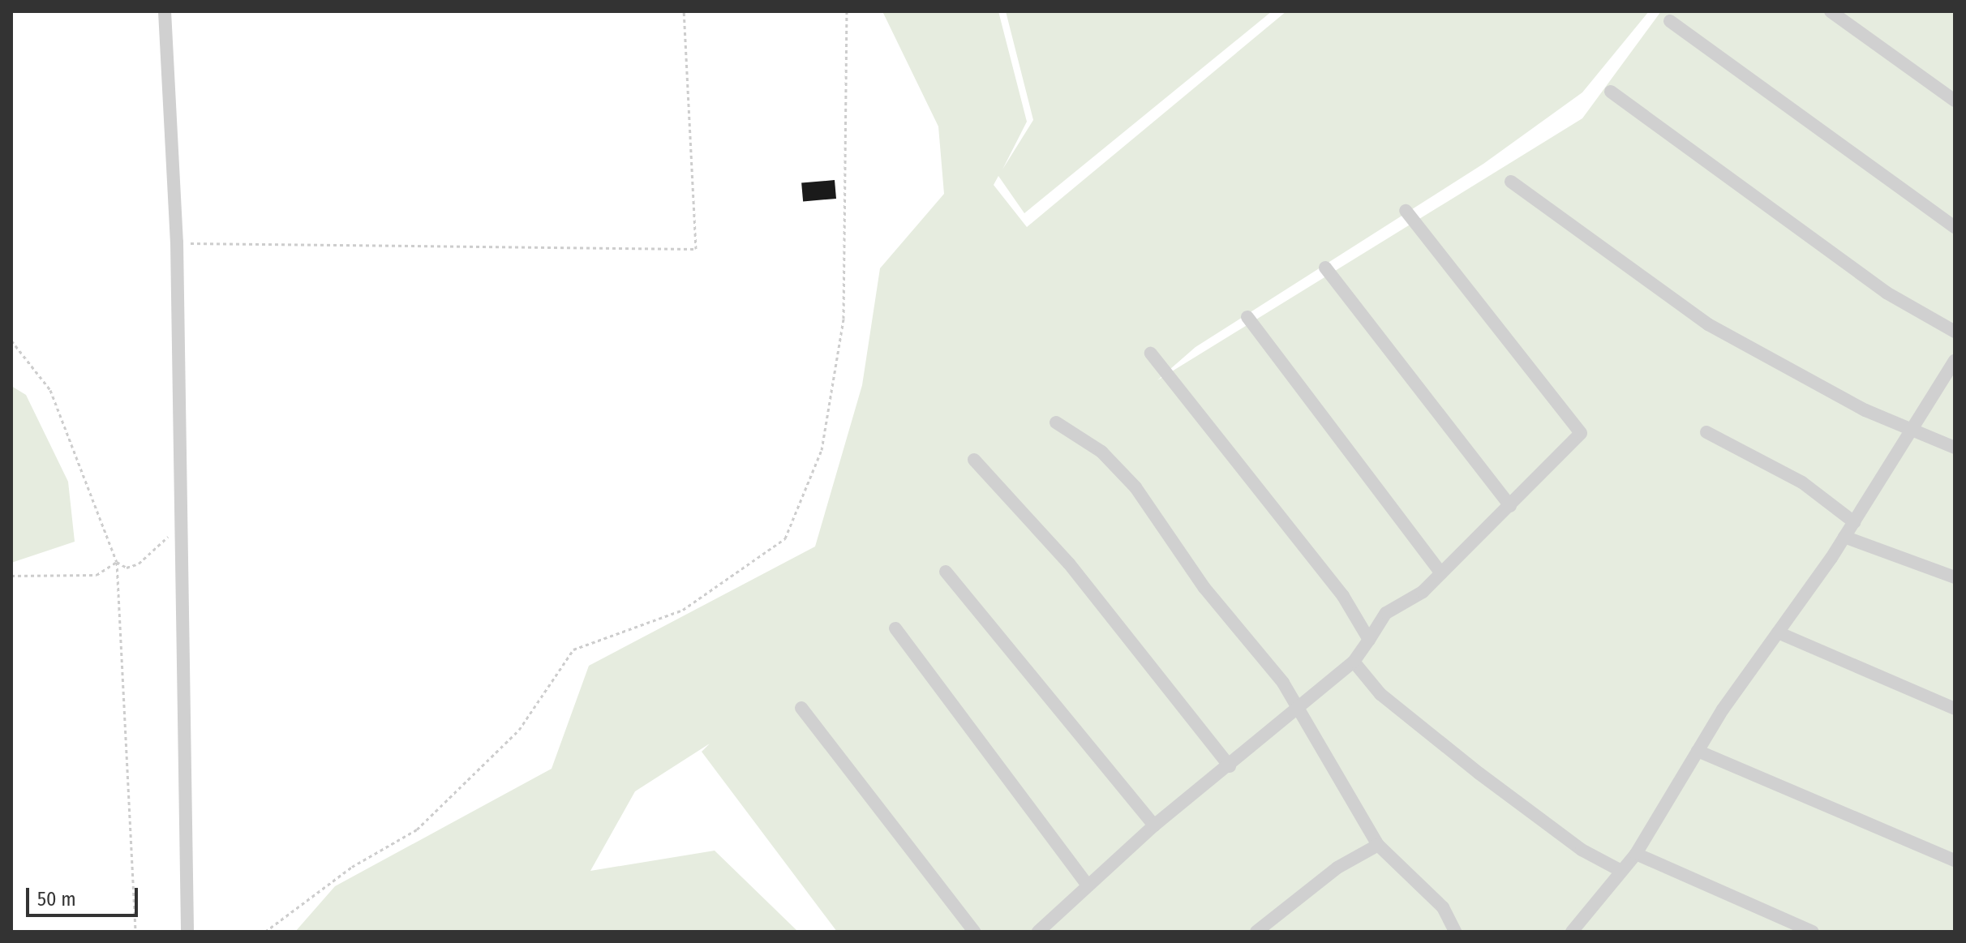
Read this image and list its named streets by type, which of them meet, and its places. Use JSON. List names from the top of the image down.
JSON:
{
  "scale_bar": "50 m"
}
